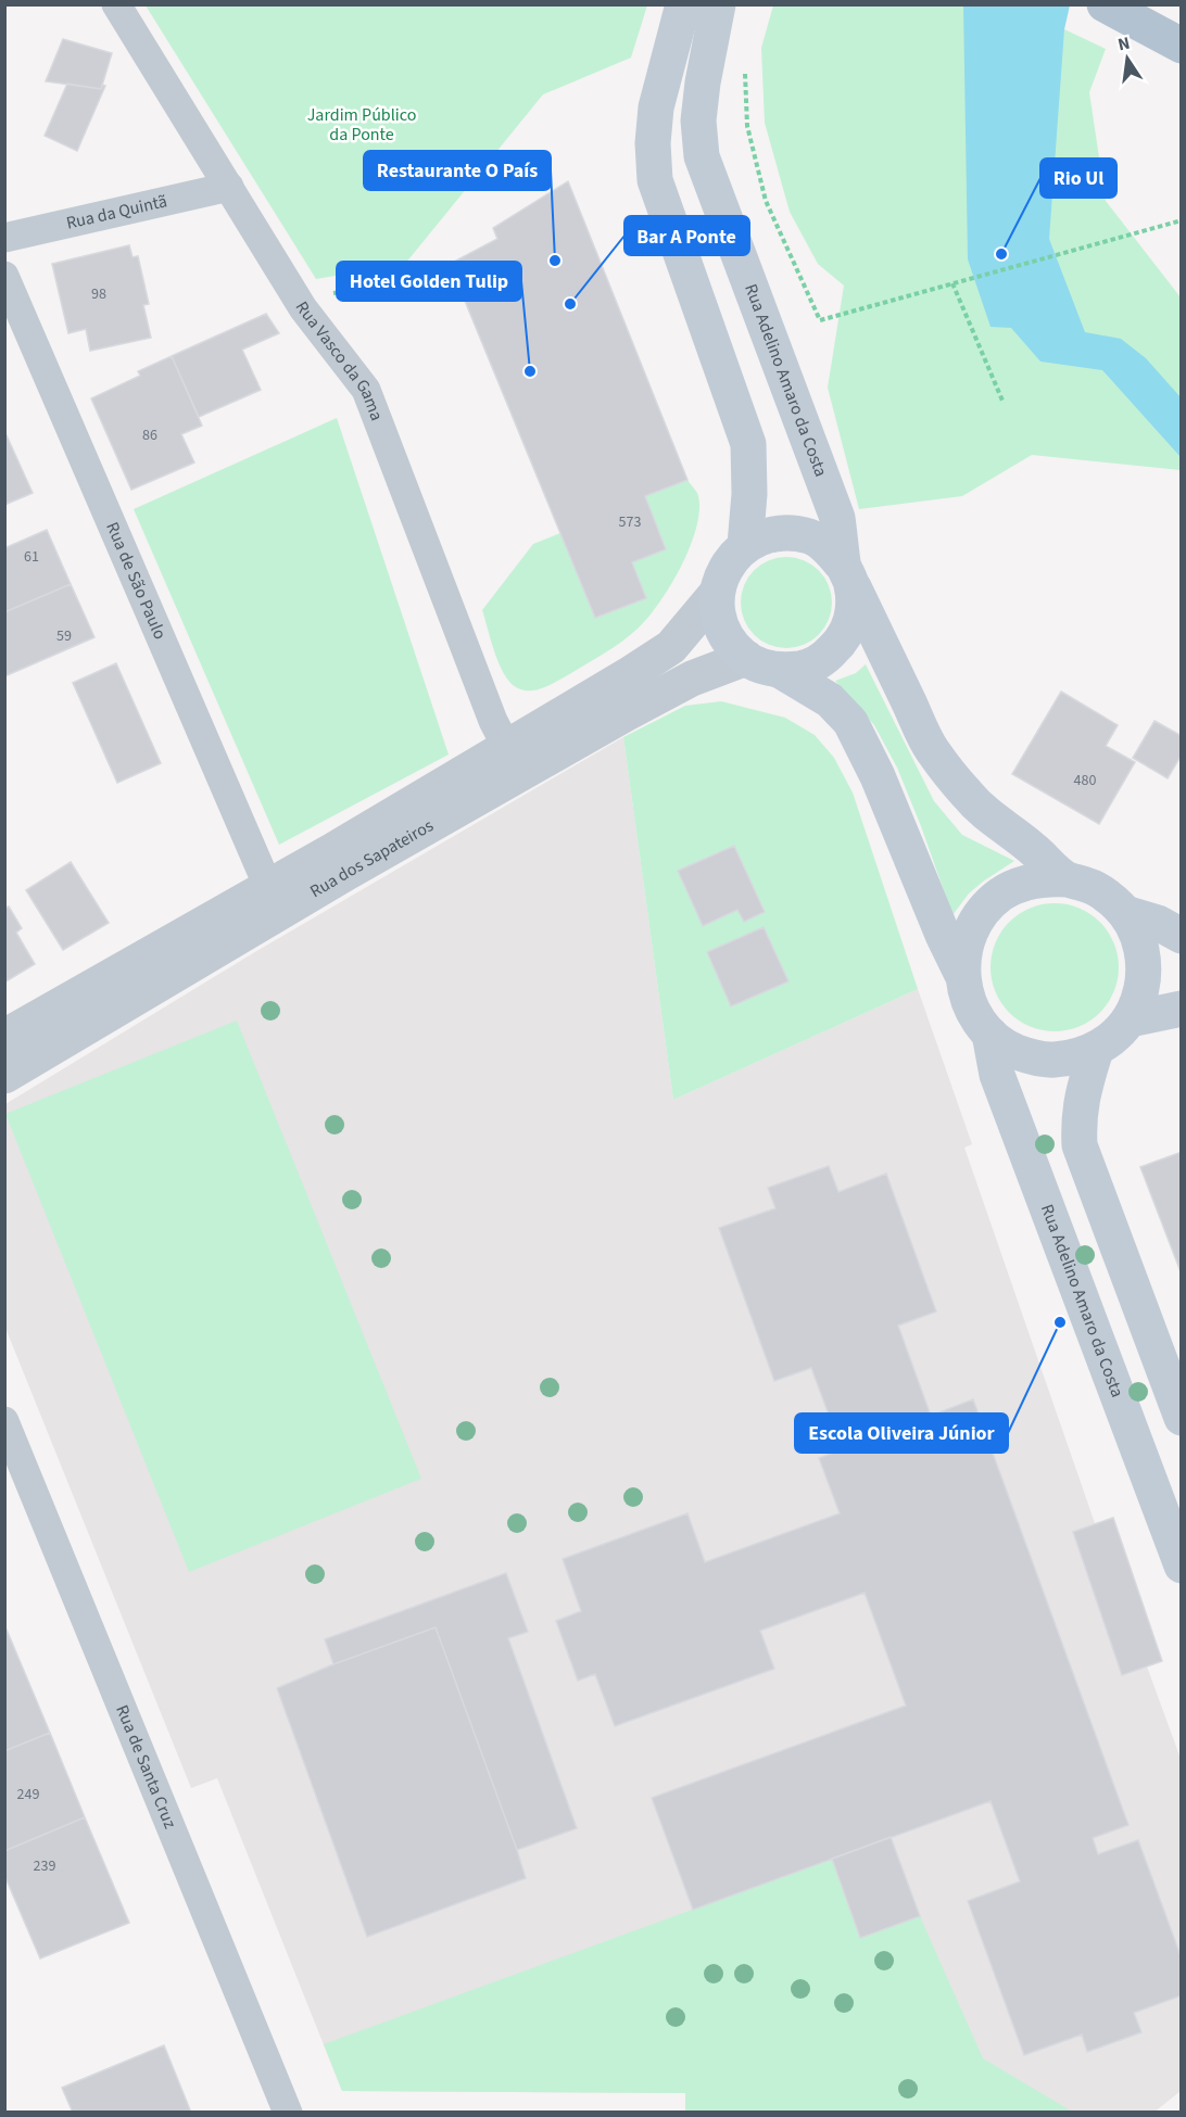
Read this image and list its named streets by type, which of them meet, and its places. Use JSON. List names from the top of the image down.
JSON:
{
  "streets": {
    "main road": ["Rua Adelino Amaro da Costa"],
    "street": [
      "Rua da Quintã",
      "Rua Vasco da Gama",
      "Rua de São Paulo",
      "Rua dos Sapateiros",
      "Rua de Santa Cruz"
    ]
  },
  "crossings": [
    ["Rua da Quintã", "Rua Vasco da Gama"],
    ["Rua Vasco da Gama", "Rua dos Sapateiros"],
    ["Rua Adelino Amaro da Costa", "Rua dos Sapateiros"],
    ["Rua de São Paulo", "Rua dos Sapateiros"]
  ],
  "parks": ["Jardim Público da Ponte"],
  "places": [
    "Rio Ul",
    "Restaurante O País",
    "Bar A Ponte",
    "Hotel Golden Tulip",
    "Escola Oliveira Júnior"
  ],
  "house_numbers": [
    "98",
    "86",
    "573",
    "61",
    "59",
    "480",
    "249",
    "239"
  ],
  "north": "top"
}
